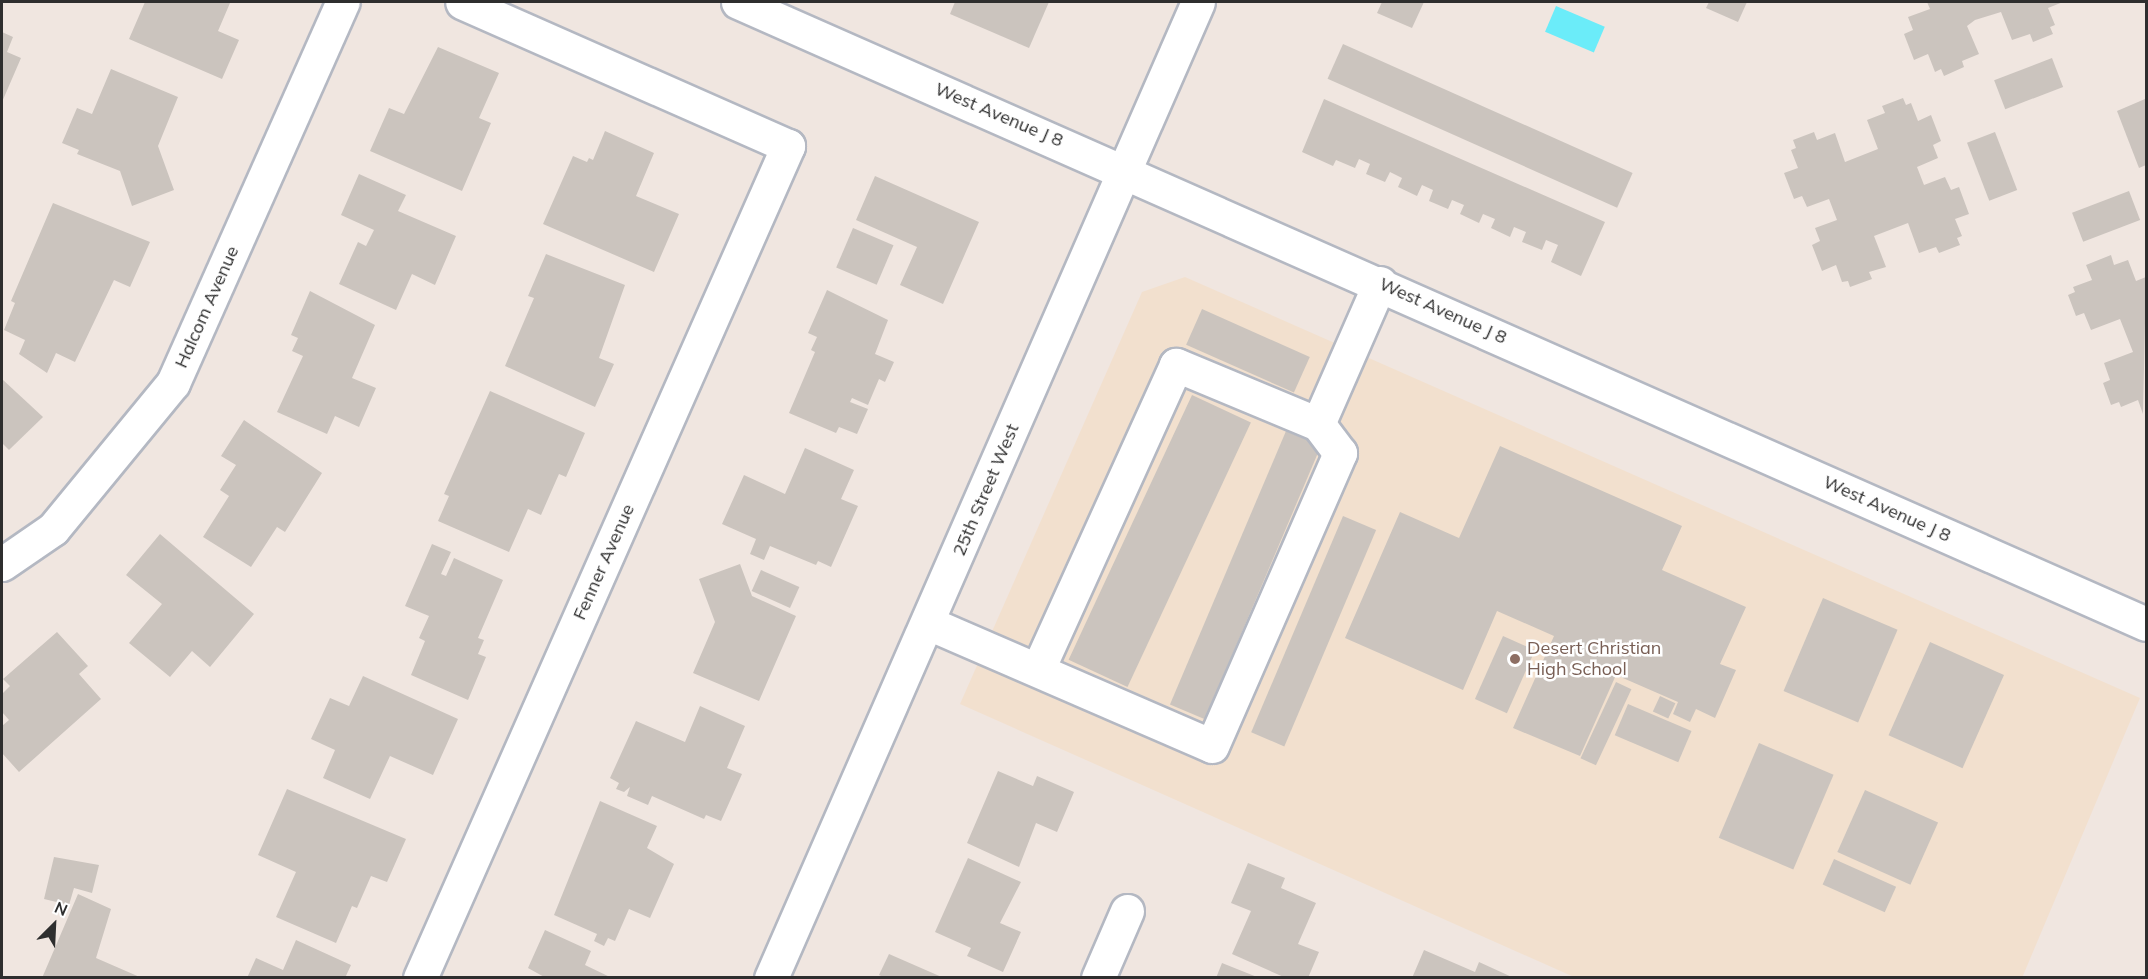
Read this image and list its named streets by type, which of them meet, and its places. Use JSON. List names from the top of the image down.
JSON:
{
  "streets": {
    "street": [
      "West Avenue J 8",
      "Halcom Avenue",
      "25th Street West",
      "Fenner Avenue"
    ]
  },
  "crossings": [
    ["West Avenue J 8", "25th Street West"]
  ],
  "places": ["Desert Christian High School"],
  "north": "top right"
}
